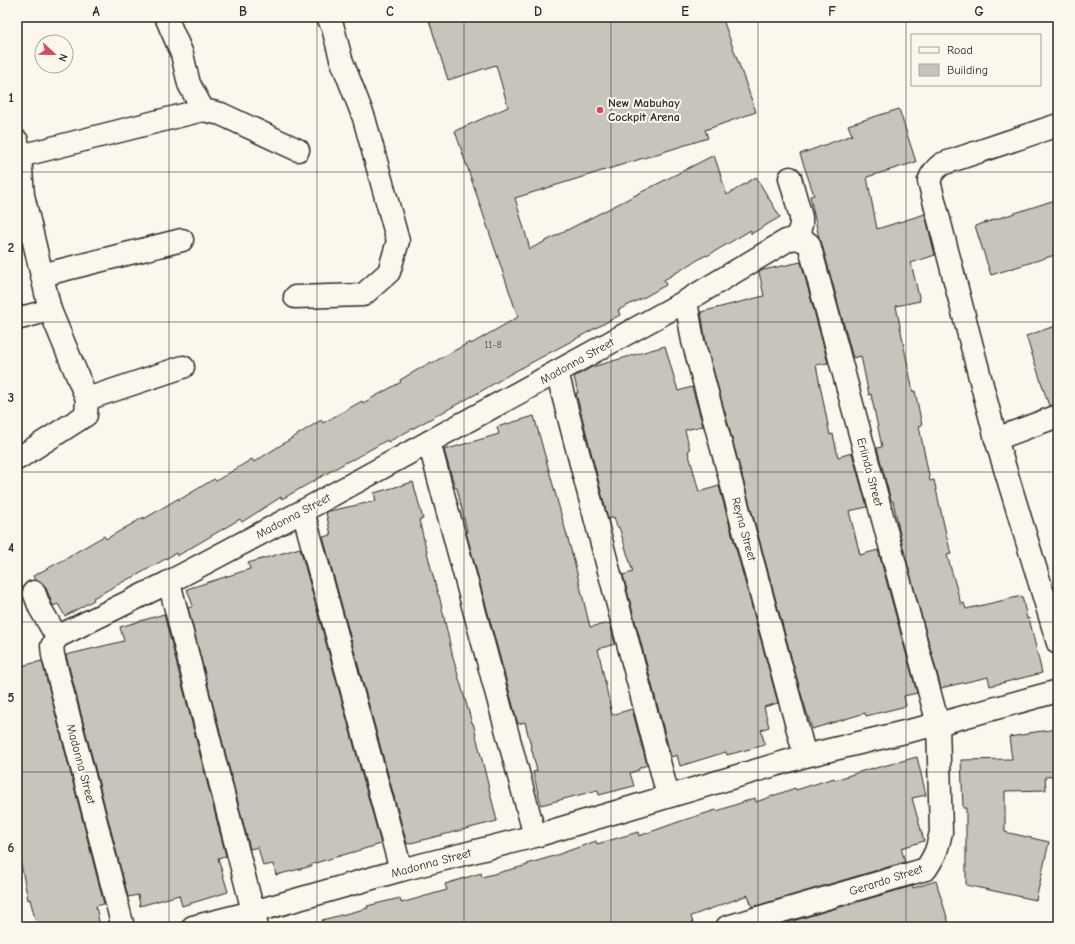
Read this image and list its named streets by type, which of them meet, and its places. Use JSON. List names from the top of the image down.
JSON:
{
  "streets": {
    "street": [
      "Madonna Street",
      "Erlinda Street",
      "Reyna Street",
      "Gerardo Street"
    ]
  },
  "crossings": [
    ["Madonna Street", "Erlinda Street"],
    ["Madonna Street", "Reyna Street"],
    ["Madonna Street", "Gerardo Street"],
    ["Erlinda Street", "Gerardo Street"]
  ],
  "places": ["New Mabuhay Cockpit Arena"],
  "house_numbers": ["11-8"],
  "legend": ["Road", "Building"],
  "north": "right",
  "grid": {
    "columns": [
      "A",
      "B",
      "C",
      "D",
      "E",
      "F",
      "G"
    ],
    "rows": [
      "1",
      "2",
      "3",
      "4",
      "5",
      "6"
    ]
  }
}
